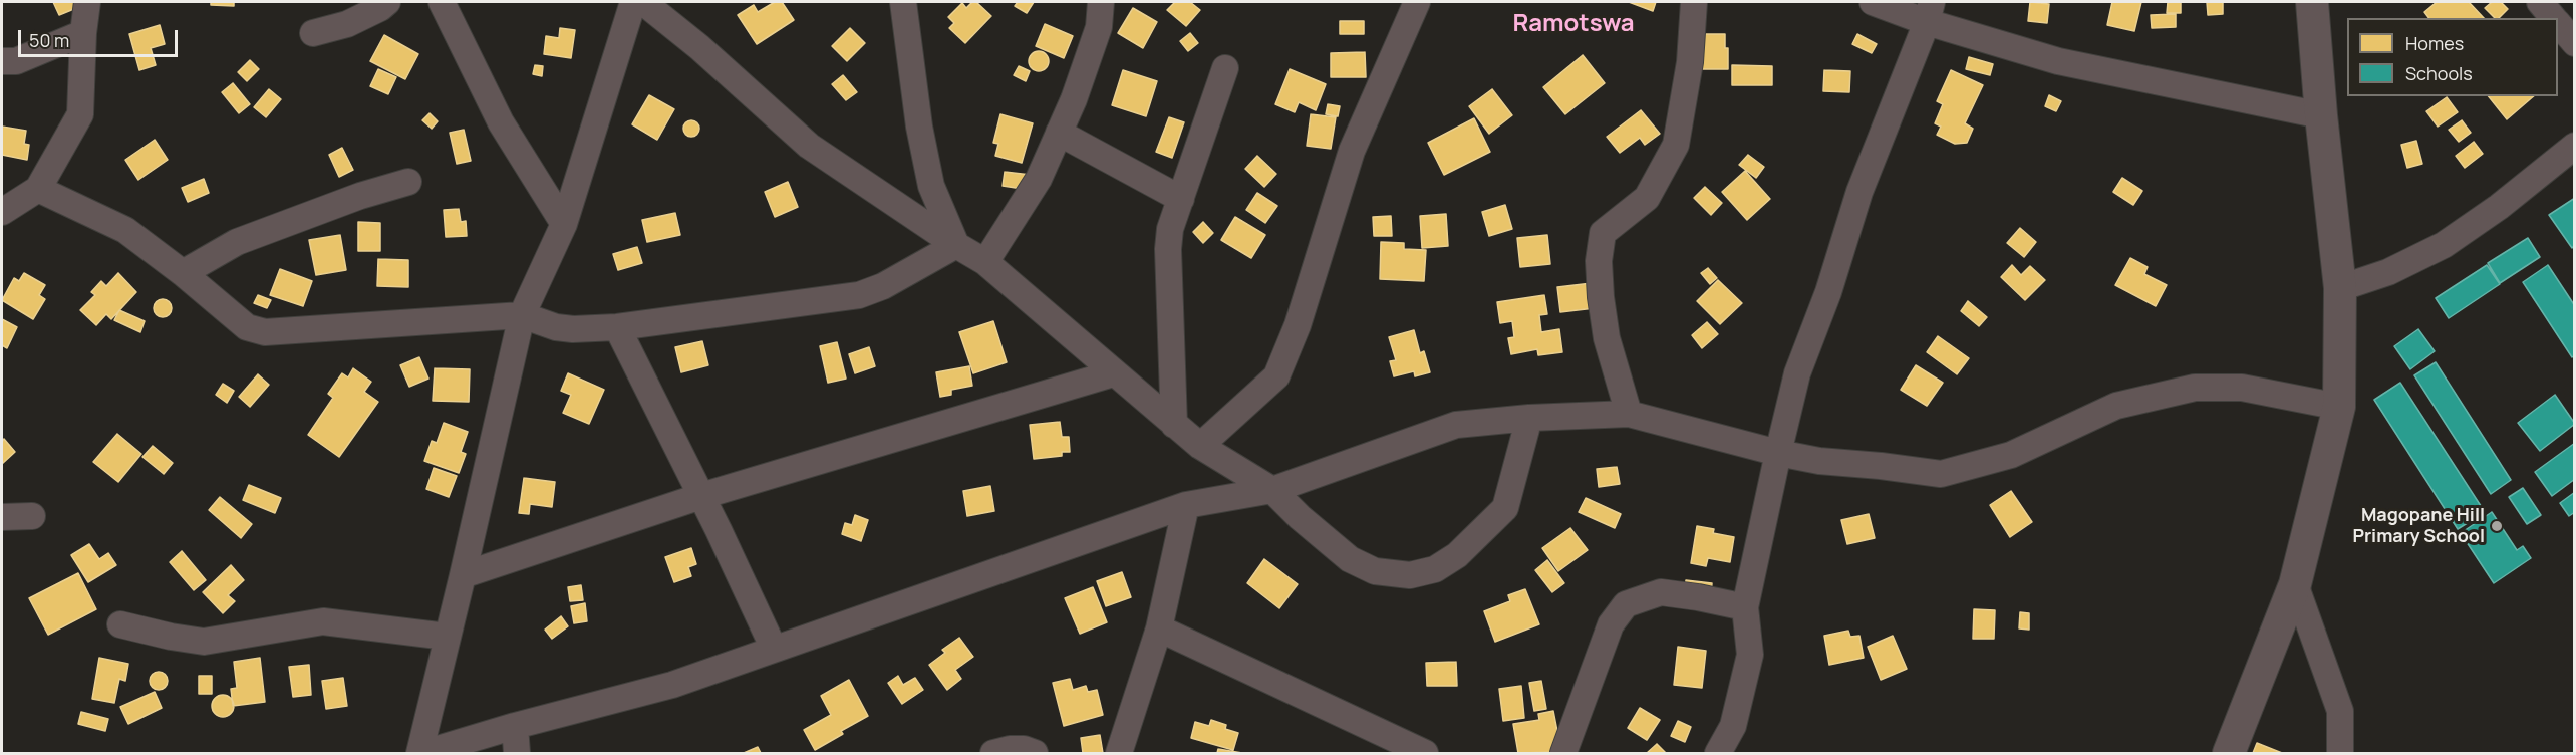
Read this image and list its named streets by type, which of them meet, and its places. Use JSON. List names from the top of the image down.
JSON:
{
  "districts": ["Ramotswa"],
  "places": ["Magopane Hill Primary School"],
  "legend": ["Homes", "Schools"],
  "scale_bar": "50 m"
}
